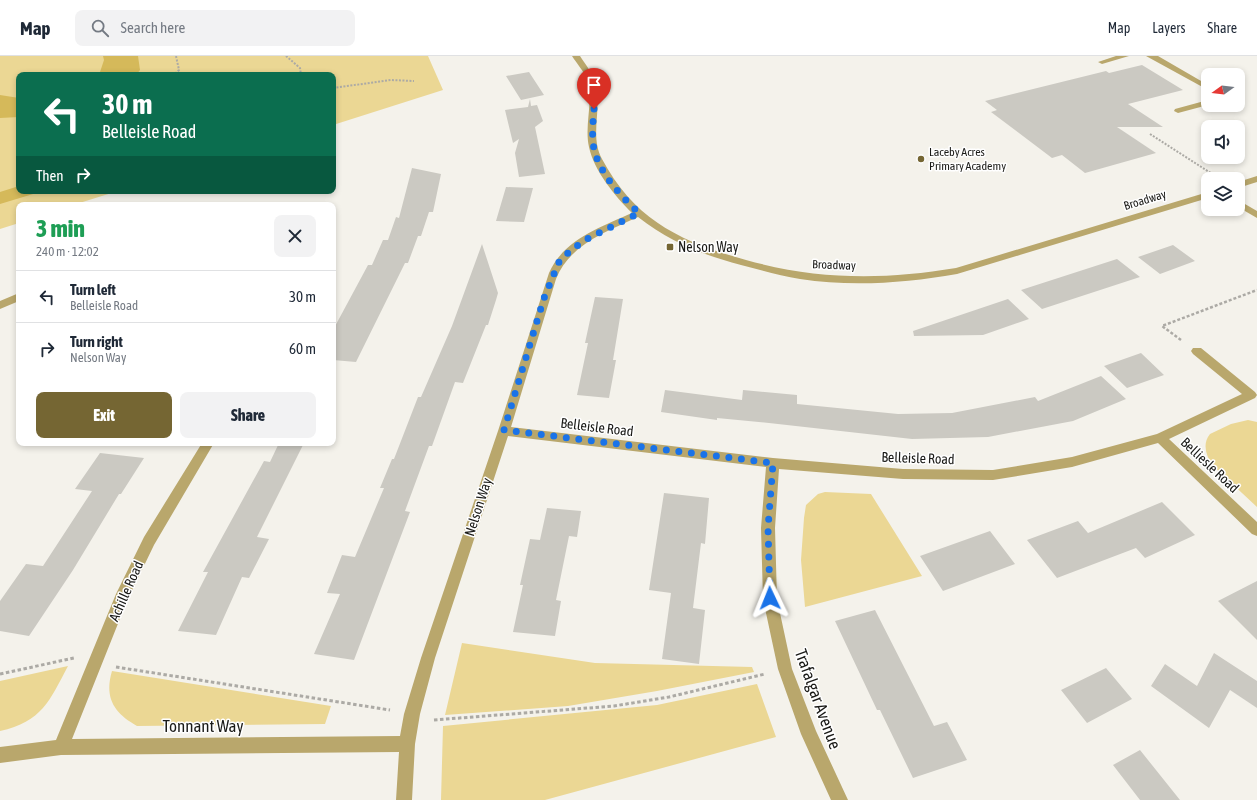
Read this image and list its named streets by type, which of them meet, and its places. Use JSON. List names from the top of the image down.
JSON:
{
  "streets": {
    "street": [
      "Broadway",
      "Belleisle Road",
      "Belliesle Road",
      "Nelson Way",
      "Achille Road",
      "Trafalgar Avenue",
      "Tonnant Way"
    ]
  },
  "crossings": [
    ["Broadway", "Nelson Way"],
    ["Belleisle Road", "Belliesle Road"],
    ["Belleisle Road", "Nelson Way"],
    ["Belleisle Road", "Trafalgar Avenue"],
    ["Nelson Way", "Tonnant Way"],
    ["Achille Road", "Tonnant Way"]
  ],
  "places": {
    "other": ["Laceby Acres Primary Academy"],
    "transit": ["Nelson Way"]
  },
  "north": "left",
  "page": {
    "header": "Map",
    "search": "Search here",
    "nav": ["Map", "Layers", "Share"],
    "turn": ["30 m", "Belleisle Road"],
    "then": "Then",
    "heading": ["3 min", "240 m · 12:02"],
    "list": [
      {
        "name": "Turn left",
        "note": "Belleisle Road",
        "value": "30 m"
      },
      {
        "name": "Turn right",
        "note": "Nelson Way",
        "value": "60 m"
      }
    ],
    "buttons": ["Exit", "Share"]
  }
}
